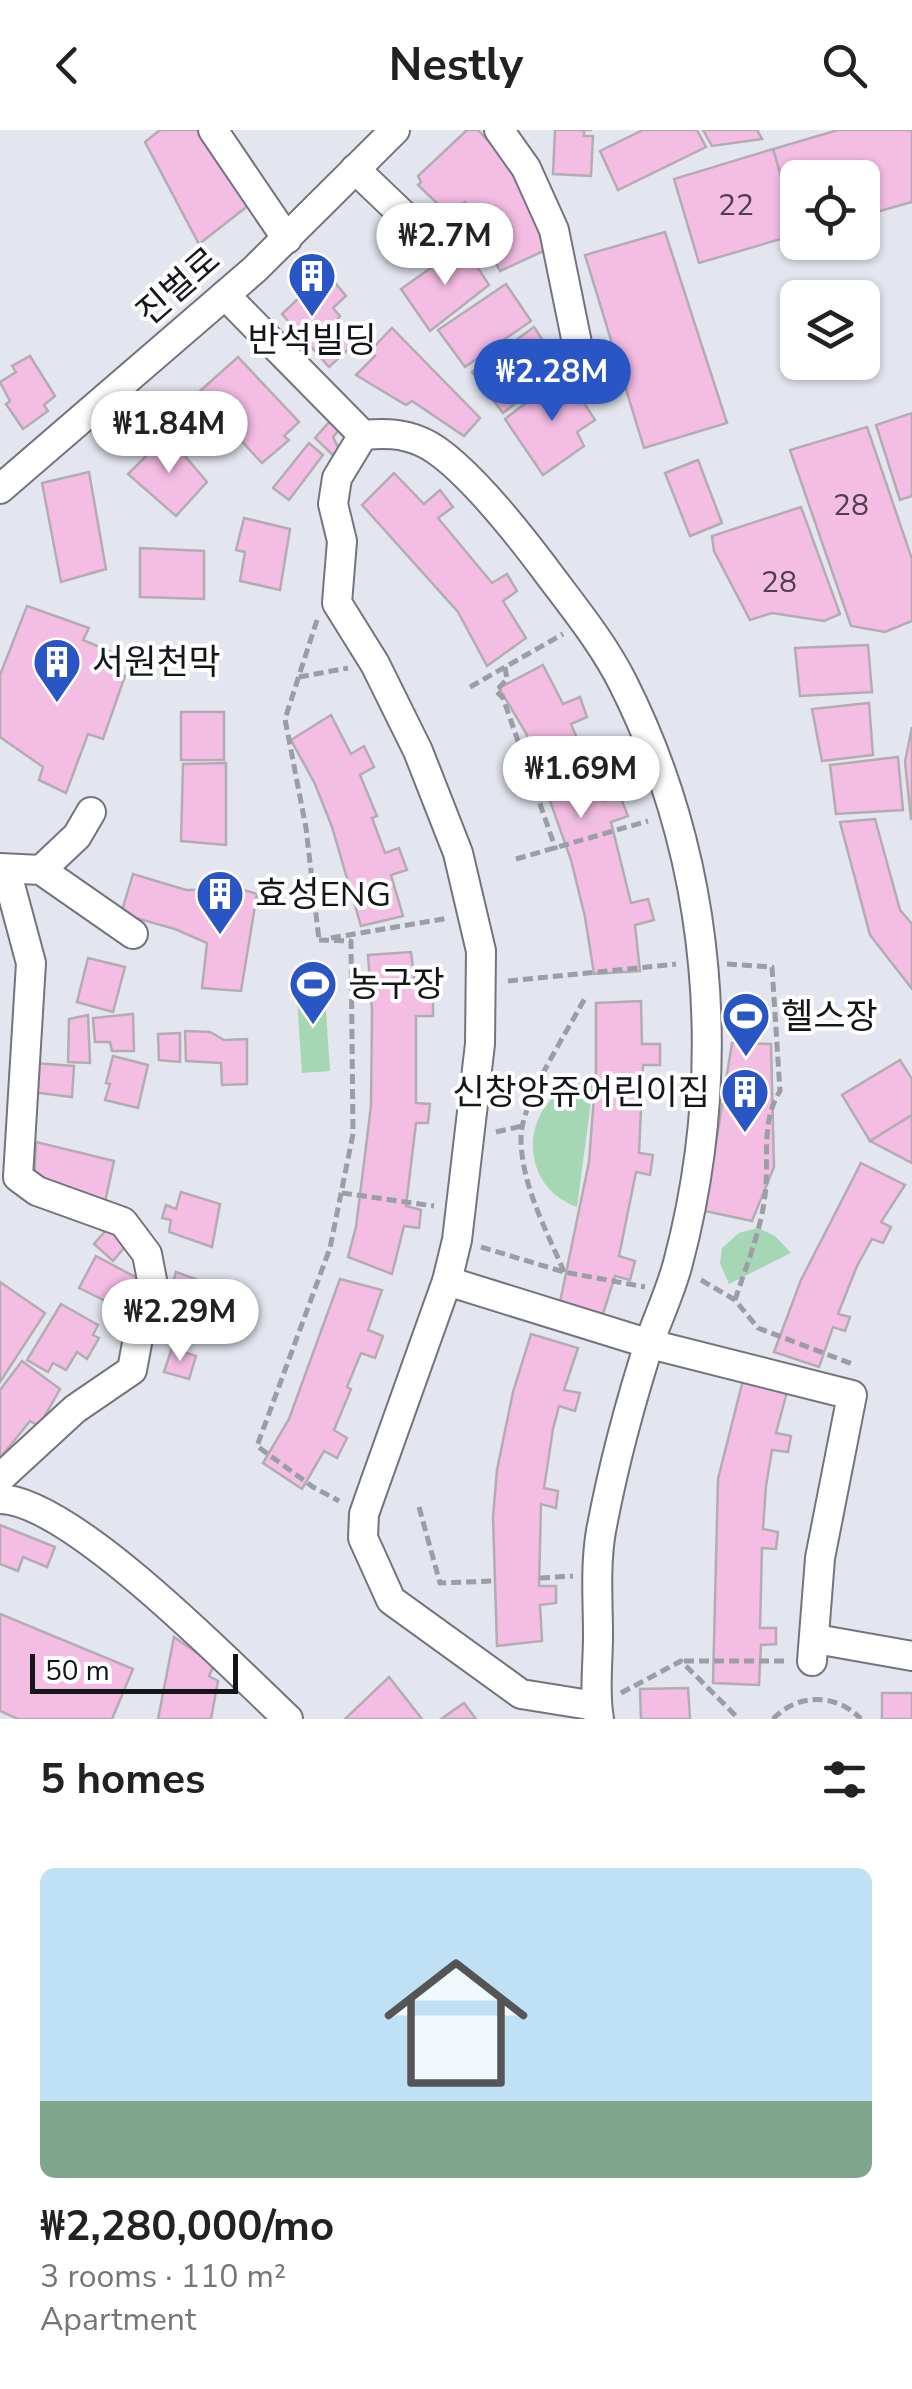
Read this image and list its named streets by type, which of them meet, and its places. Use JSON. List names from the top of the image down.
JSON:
{
  "streets": {
    "street": ["진벌로"]
  },
  "places": {
    "building": [
      "반석빌딩",
      "서원천막",
      "효성ENG",
      "신창앙쥬어린이집"
    ],
    "sports": ["농구장", "헬스장"]
  },
  "house_numbers": ["22", "28", "28"],
  "scale_bar": "50 m",
  "page": {
    "header": "Nestly",
    "price": [
      "₩2.7M",
      "₩2.28M",
      "₩1.84M",
      "₩1.69M",
      "₩2.29M"
    ],
    "scale": "50 m",
    "heading": "5 homes",
    "list": [
      {
        "name": "₩2,280,000/mo",
        "note": "3 rooms · 110 m² · Apartment"
      }
    ]
  }
}
